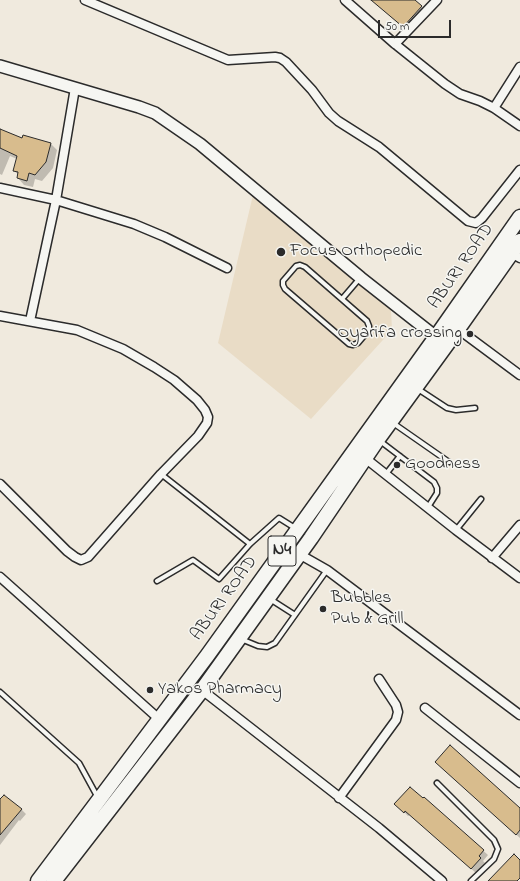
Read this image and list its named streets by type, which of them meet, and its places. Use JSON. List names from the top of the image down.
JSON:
{
  "streets": {
    "highway": ["ABURI ROAD", "N4"]
  },
  "places": [
    "Focus Orthopedic",
    "Oyarifa crossing",
    "Goodness",
    "Bubbles Pub & Grill",
    "Yakos Pharmacy"
  ],
  "scale_bar": "50 m"
}
